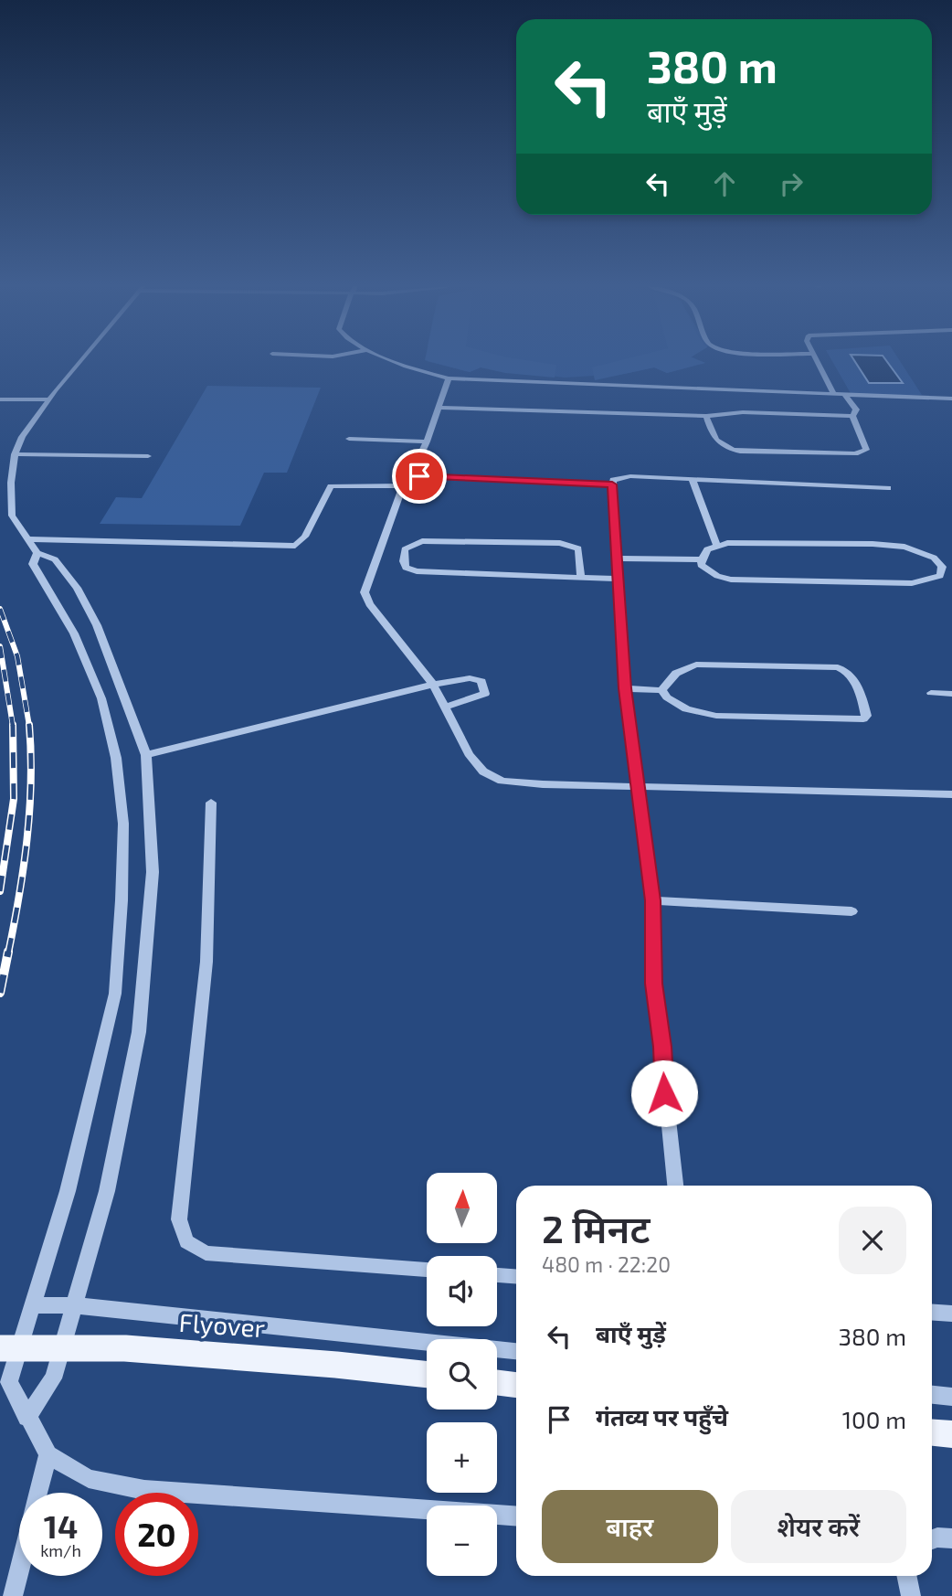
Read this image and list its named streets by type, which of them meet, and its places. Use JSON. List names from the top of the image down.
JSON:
{
  "streets": {
    "main road": ["Flyover"]
  },
  "north": "top",
  "page": {
    "turn": ["380 m", "बाएँ मुड़ें"],
    "map_buttons": ["+", "−"],
    "heading": ["2 मिनट", "480 m · 22:20"],
    "list": [
      {
        "name": "बाएँ मुड़ें",
        "value": "380 m"
      },
      {
        "name": "गंतव्य पर पहुँचे",
        "value": "100 m"
      }
    ],
    "buttons": ["बाहर", "शेयर करें"],
    "speed": "14 km/h",
    "limit": "20"
  }
}
